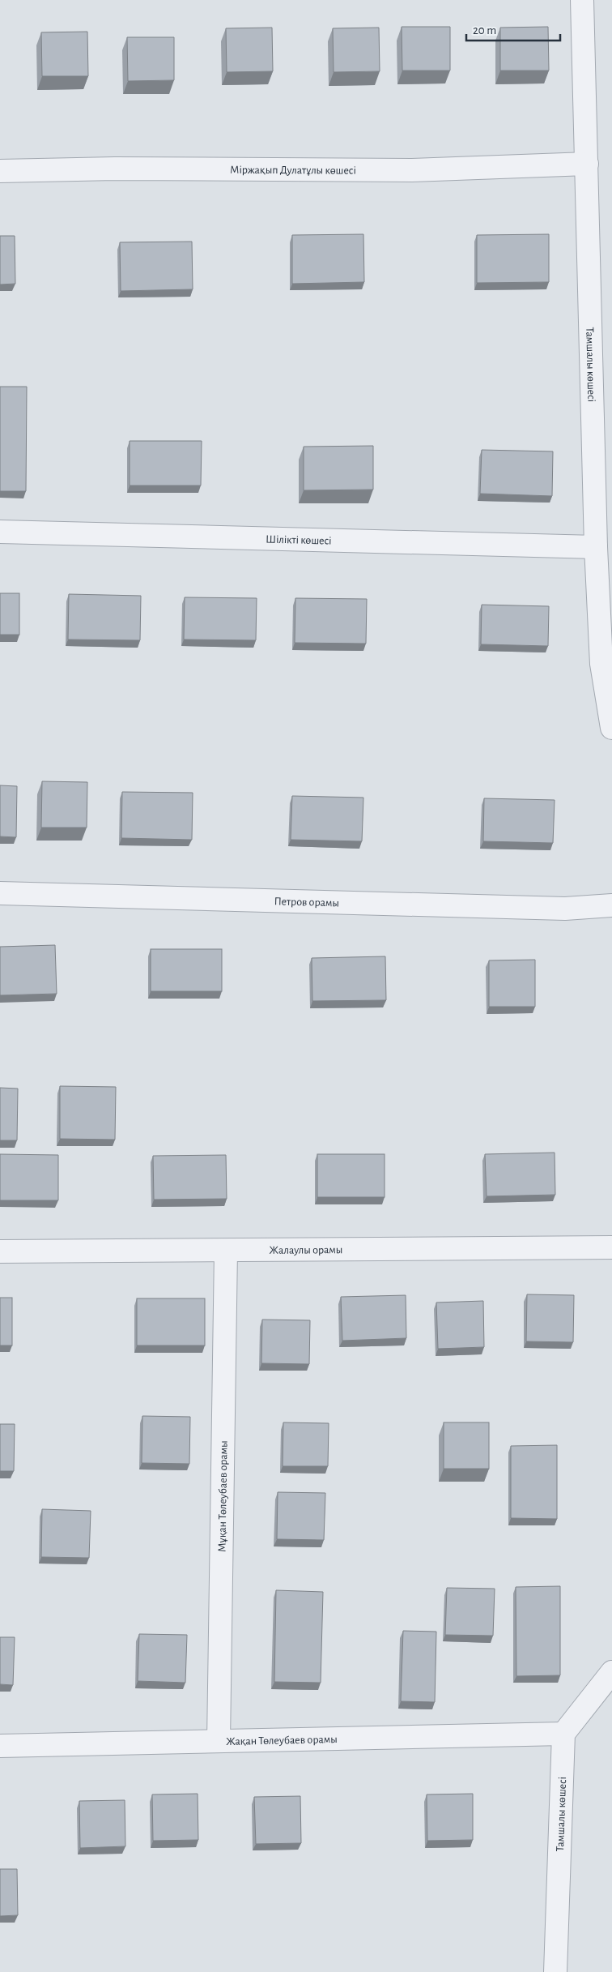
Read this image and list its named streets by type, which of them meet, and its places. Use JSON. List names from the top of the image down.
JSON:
{
  "streets": {
    "street": [
      "Міржақып Дулатұлы көшесі",
      "Тамшалы көшесі",
      "Шілікті көшесі",
      "Петров орамы",
      "Жалаулы орамы",
      "Мұқан Төлеубаев орамы",
      "Жақан Төлеубаев орамы"
    ]
  },
  "crossings": [
    ["Міржақып Дулатұлы көшесі", "Тамшалы көшесі"],
    ["Тамшалы көшесі", "Шілікті көшесі"],
    ["Тамшалы көшесі", "Жақан Төлеубаев орамы"],
    ["Жалаулы орамы", "Мұқан Төлеубаев орамы"],
    ["Мұқан Төлеубаев орамы", "Жақан Төлеубаев орамы"]
  ],
  "scale_bar": "20 m"
}
